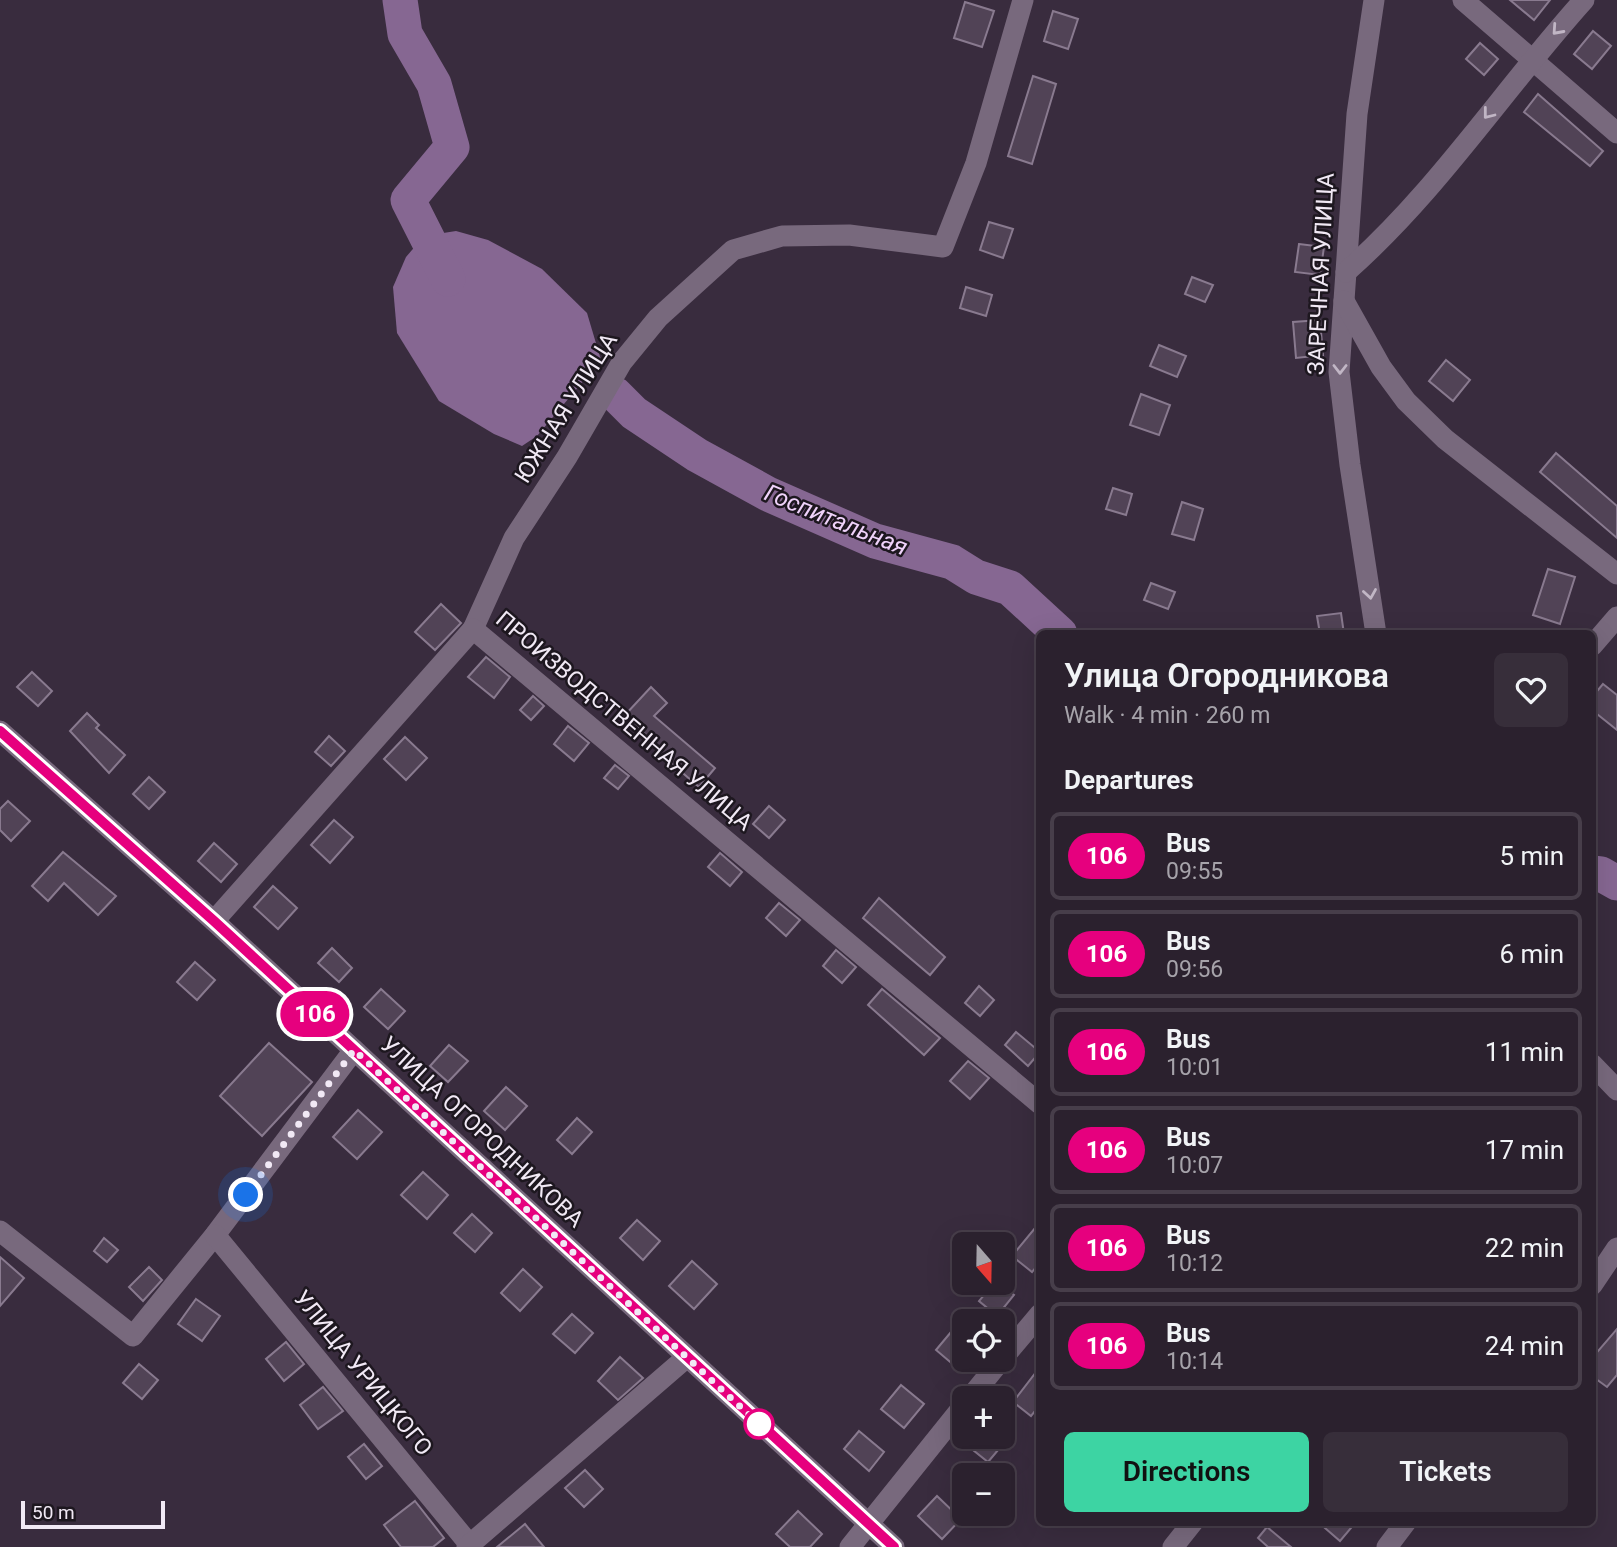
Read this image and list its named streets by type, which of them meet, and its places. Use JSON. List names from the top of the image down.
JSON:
{
  "streets": {
    "street": [
      "ЗАРЕЧНАЯ УЛИЦА",
      "ЮЖНАЯ УЛИЦА",
      "ПРОИЗВОДСТВЕННАЯ УЛИЦА",
      "УЛИЦА ОГОРОДНИКОВА",
      "УЛИЦА УРИЦКОГО"
    ]
  },
  "crossings": [
    ["ЮЖНАЯ УЛИЦА", "ПРОИЗВОДСТВЕННАЯ УЛИЦА"],
    ["ПРОИЗВОДСТВЕННАЯ УЛИЦА", "УЛИЦА ОГОРОДНИКОВА"]
  ],
  "one_way": ["ЗАРЕЧНАЯ УЛИЦА"],
  "water": ["Госпитальная"],
  "lines": ["bus line 106"],
  "scale_bar": "50 m",
  "north": "bottom",
  "page": {
    "on_map": "106",
    "heading": [
      ["Улица Огородникова", "Walk · 4 min · 260 m"],
      "Departures"
    ],
    "list": [
      {
        "mark": "106",
        "name": "Bus",
        "note": "09:55",
        "value": "5 min"
      },
      {
        "mark": "106",
        "name": "Bus",
        "note": "09:56",
        "value": "6 min"
      },
      {
        "mark": "106",
        "name": "Bus",
        "note": "10:01",
        "value": "11 min"
      },
      {
        "mark": "106",
        "name": "Bus",
        "note": "10:07",
        "value": "17 min"
      },
      {
        "mark": "106",
        "name": "Bus",
        "note": "10:12",
        "value": "22 min"
      },
      {
        "mark": "106",
        "name": "Bus",
        "note": "10:14",
        "value": "24 min"
      }
    ],
    "map_buttons": ["+", "−"],
    "buttons": ["Directions", "Tickets"],
    "scale": "50 m"
  }
}
